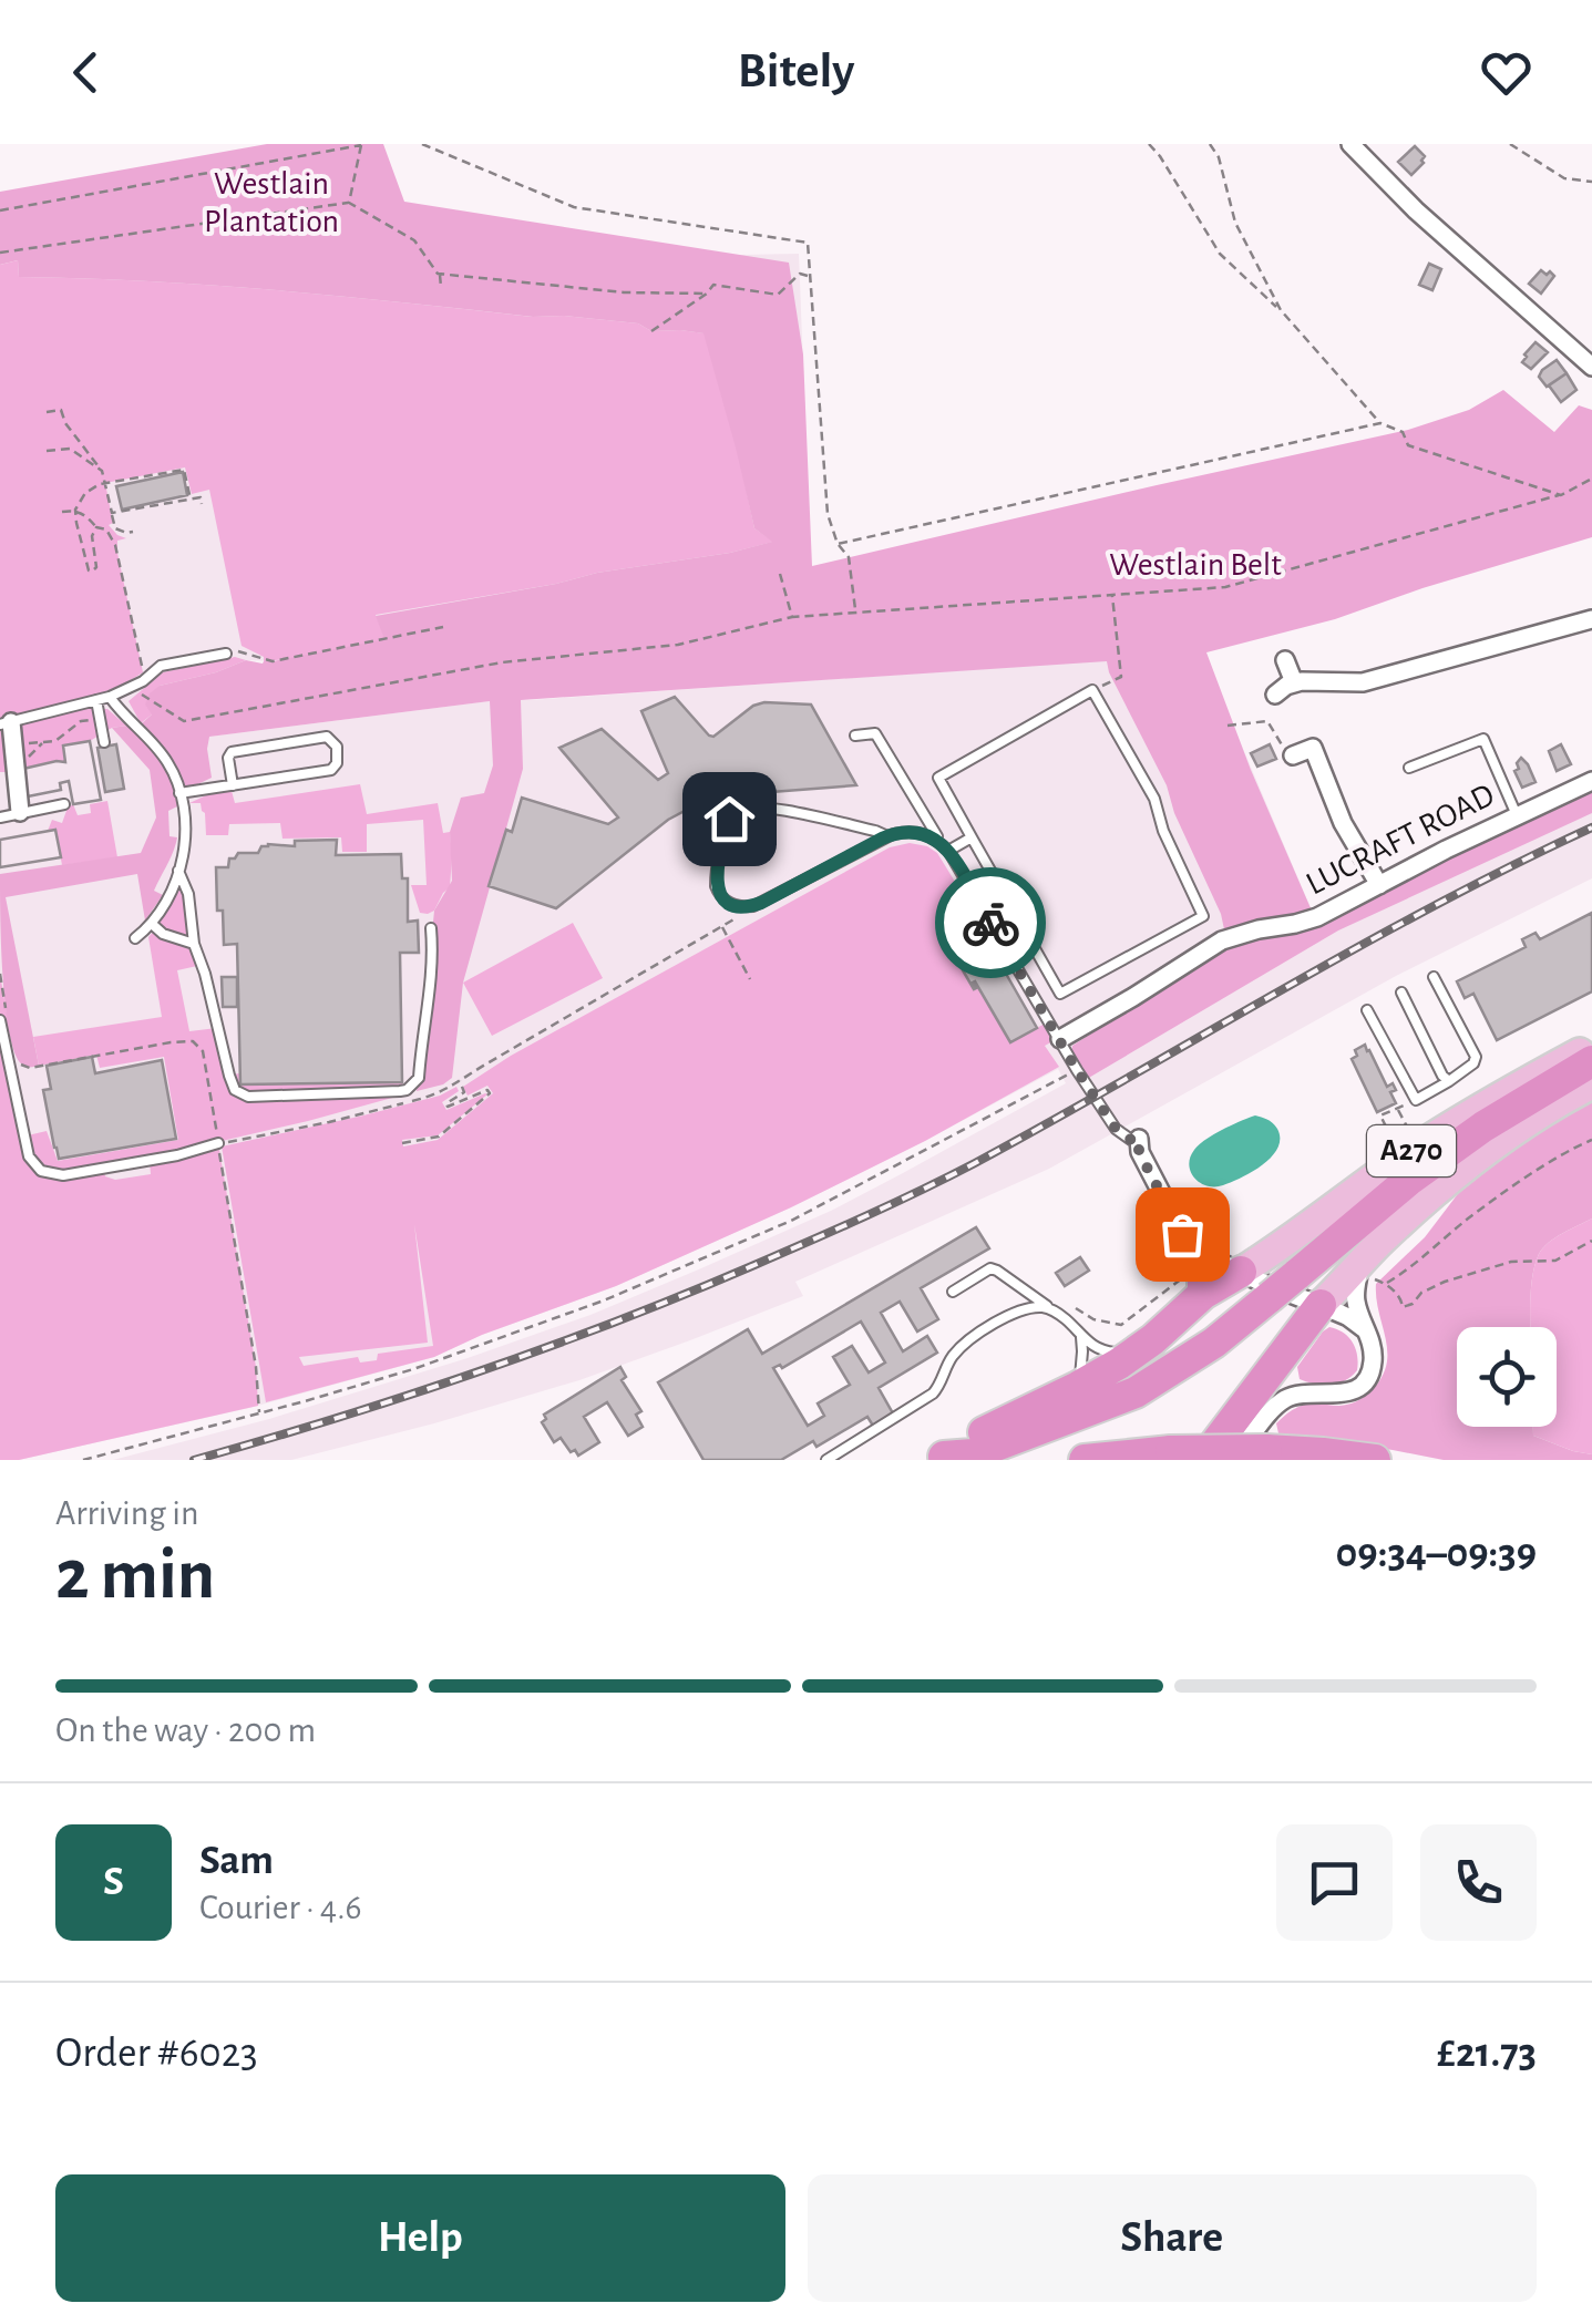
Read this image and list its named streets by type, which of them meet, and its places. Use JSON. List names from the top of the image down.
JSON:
{
  "streets": {
    "main road": ["A270"],
    "street": ["LUCRAFT ROAD"]
  },
  "parks": ["Westlain Plantation", "Westlain Belt"],
  "page": {
    "header": "Bitely",
    "heading": ["2 min", "Arriving in", "09:34–09:39"],
    "panel": [
      "Sam",
      "Courier · 4.6",
      "Order #6023",
      "£21.73"
    ],
    "bar": "On the way · 200 m",
    "round": "S",
    "buttons": ["Help", "Share"]
  }
}
